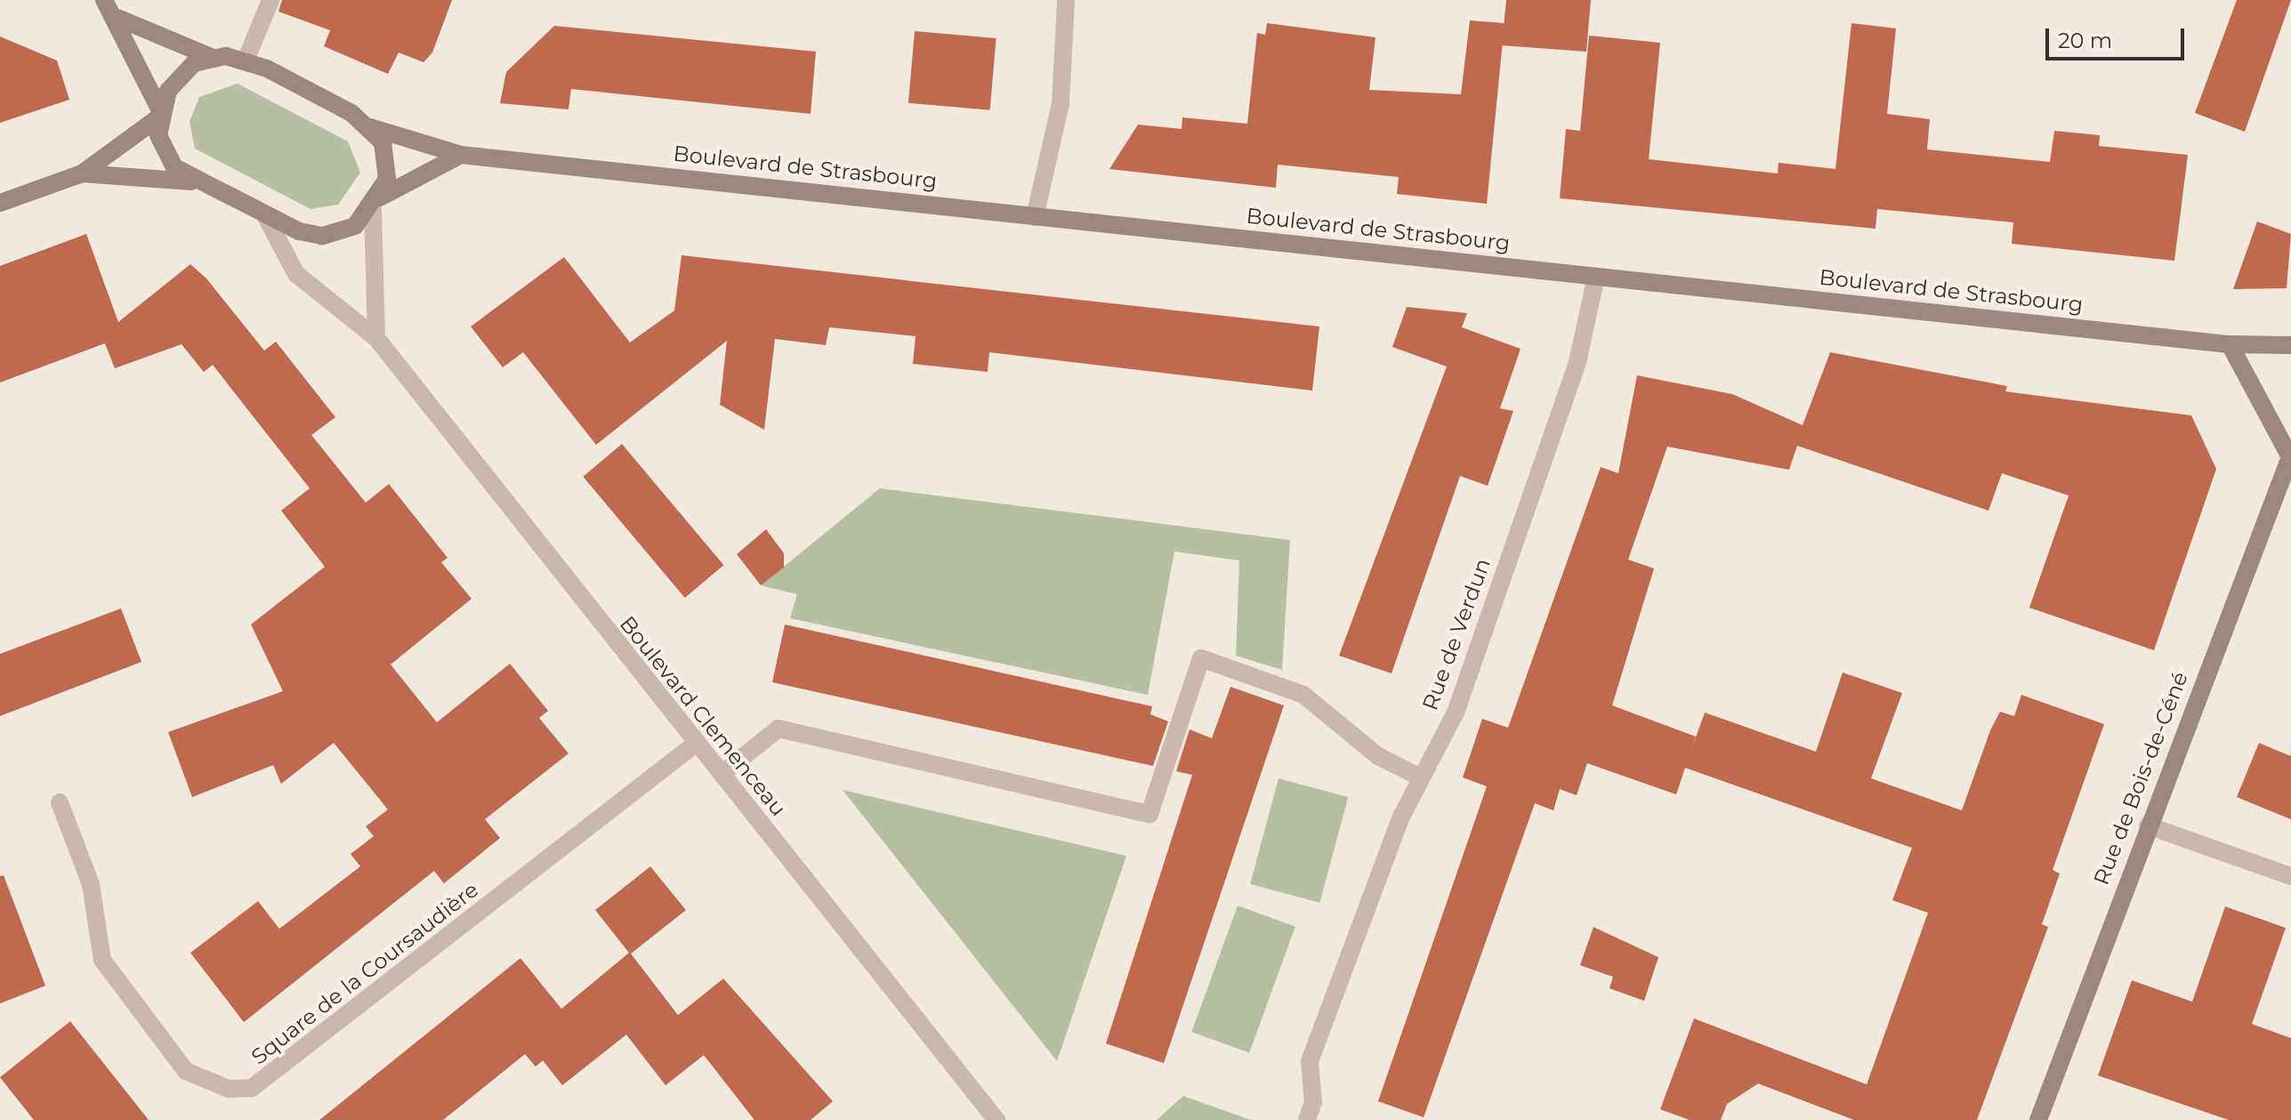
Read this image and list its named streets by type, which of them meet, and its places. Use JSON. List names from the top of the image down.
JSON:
{
  "streets": {
    "main road": ["Boulevard de Strasbourg", "Rue de Bois-de-Céné"],
    "street": ["Rue de Verdun", "Boulevard Clemenceau", "Square de la Coursaudière"]
  },
  "crossings": [
    ["Boulevard de Strasbourg", "Rue de Verdun"],
    ["Boulevard Clemenceau", "Square de la Coursaudière"]
  ],
  "scale_bar": "20 m"
}
